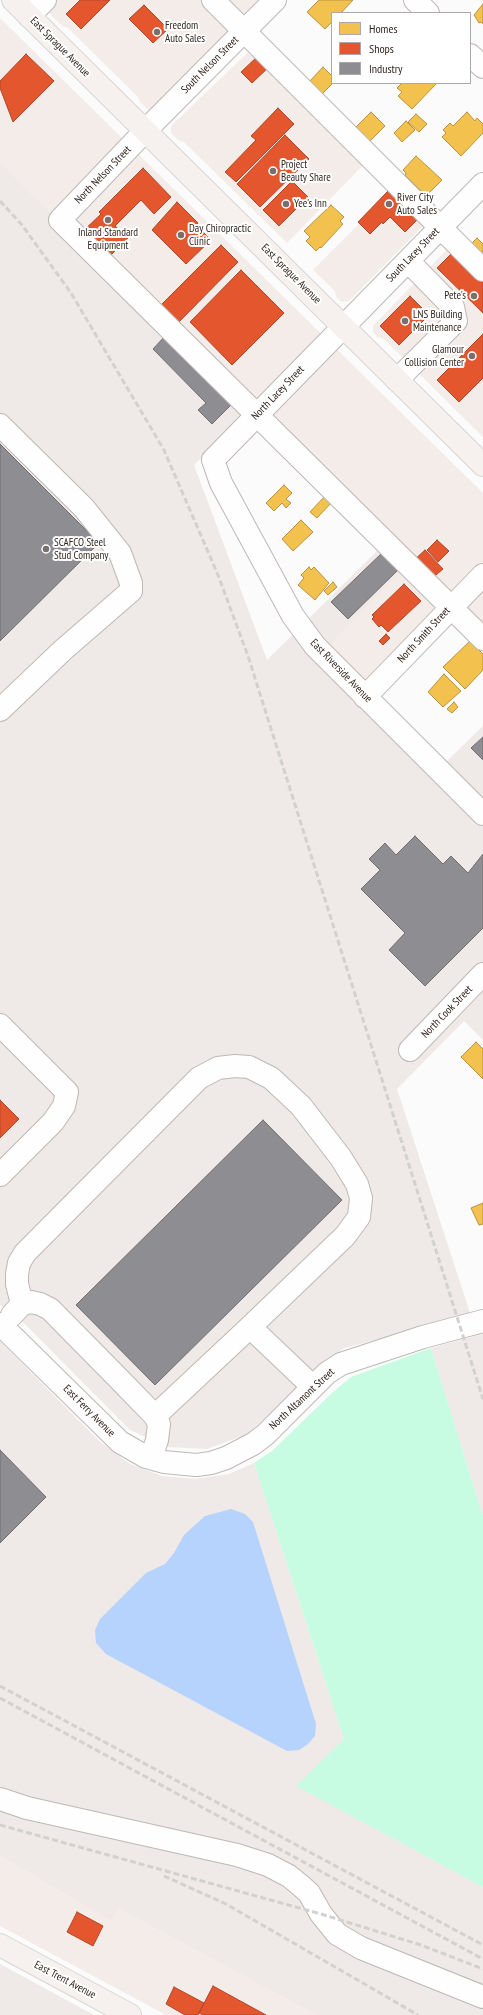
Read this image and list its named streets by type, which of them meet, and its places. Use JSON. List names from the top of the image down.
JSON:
{
  "streets": {
    "main road": ["East Sprague Avenue", "East Trent Avenue"],
    "street": [
      "South Nelson Street",
      "North Nelson Street",
      "South Lacey Street",
      "North Lacey Street",
      "North Smith Street",
      "East Riverside Avenue",
      "North Cook Street",
      "North Altamont Street",
      "East Ferry Avenue"
    ]
  },
  "crossings": [
    ["East Sprague Avenue", "South Nelson Street"],
    ["East Sprague Avenue", "North Nelson Street"],
    ["East Sprague Avenue", "South Lacey Street"],
    ["East Sprague Avenue", "North Lacey Street"],
    ["South Nelson Street", "North Nelson Street"],
    ["North Nelson Street", "North Lacey Street"],
    ["South Lacey Street", "North Lacey Street"],
    ["North Lacey Street", "East Riverside Avenue"],
    ["North Smith Street", "East Riverside Avenue"],
    ["North Altamont Street", "East Ferry Avenue"]
  ],
  "places": [
    "Freedom Auto Sales",
    "Project Beauty Share",
    "Yee's Inn",
    "River City Auto Sales",
    "Inland Standard Equipment",
    "Day Chiropractic Clinic",
    "Pete's",
    "LNS Building Maintenance",
    "Glamour Collision Center",
    "SCAFCO Steel Stud Company"
  ],
  "legend": ["Homes", "Shops", "Industry"]
}
